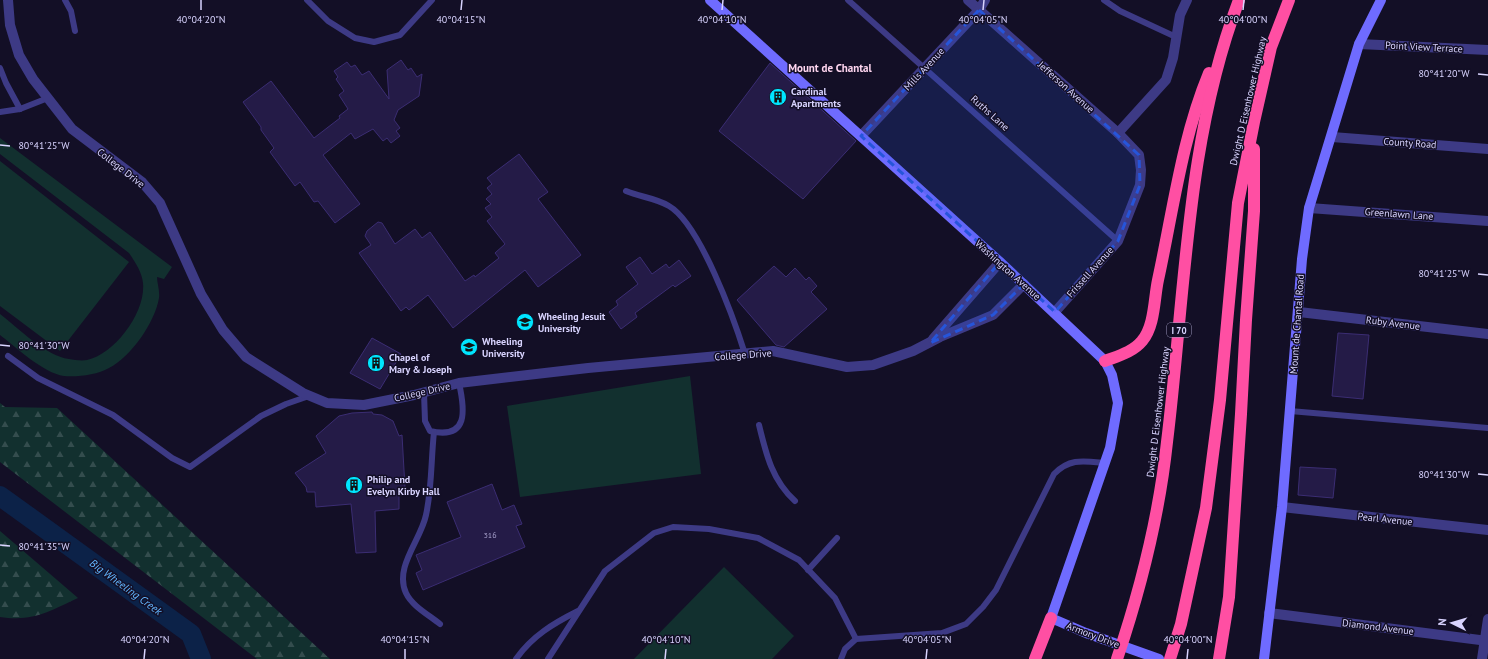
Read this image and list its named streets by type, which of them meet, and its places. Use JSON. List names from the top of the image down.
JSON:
{
  "streets": {
    "highway": ["Dwight D Eisenhower Highway", "I 70"],
    "street": [
      "Point View Terrace",
      "Mills Avenue",
      "Jefferson Avenue",
      "County Road",
      "College Drive",
      "Greenlawn Lane",
      "Washington Avenue",
      "Frissell Avenue",
      "Ruby Avenue",
      "Mount de Chantal Road",
      "Pearl Avenue",
      "Diamond Avenue",
      "Armory Drive"
    ],
    "lane": ["Ruths Lane"]
  },
  "crossings": [
    ["Point View Terrace", "Mount de Chantal Road"],
    ["Mills Avenue", "Jefferson Avenue"],
    ["Mills Avenue", "Ruths Lane"],
    ["Mills Avenue", "Washington Avenue"],
    ["Jefferson Avenue", "Frissell Avenue"],
    ["Ruths Lane", "Frissell Avenue"],
    ["County Road", "Mount de Chantal Road"],
    ["College Drive", "Washington Avenue"],
    ["Greenlawn Lane", "Mount de Chantal Road"],
    ["Washington Avenue", "Frissell Avenue"],
    ["Washington Avenue", "Armory Drive"],
    ["Ruby Avenue", "Mount de Chantal Road"],
    ["Mount de Chantal Road", "Pearl Avenue"],
    ["Mount de Chantal Road", "Diamond Avenue"]
  ],
  "districts": ["Mount de Chantal"],
  "water": ["Big Wheeling Creek"],
  "places": {
    "building": ["Cardinal Apartments", "Chapel of Mary & Joseph", "Philip and Evelyn Kirby Hall"],
    "school or university": ["Wheeling Jesuit University", "Wheeling University"]
  },
  "house_numbers": ["316"],
  "north": "left",
  "coordinates": [
    "40°04'20\"N",
    "40°04'15\"N",
    "40°04'10\"N",
    "40°04'05\"N",
    "40°04'00\"N",
    "80°41'20\"W",
    "80°41'25\"W",
    "80°41'30\"W",
    "80°41'35\"W"
  ]
}
